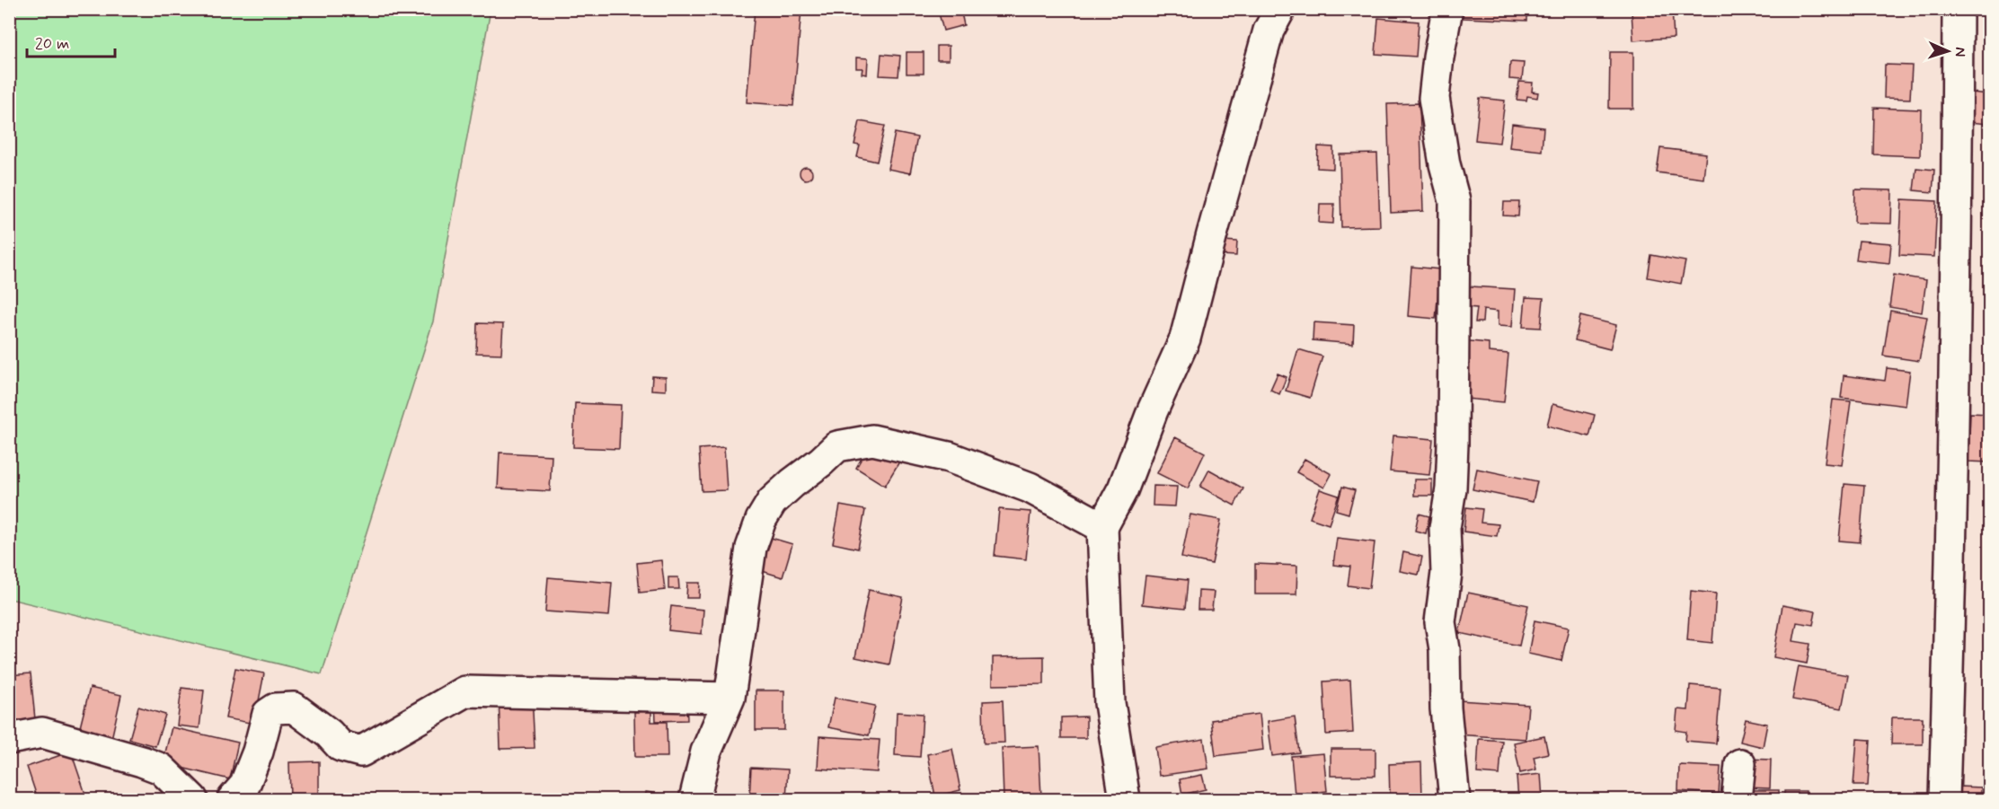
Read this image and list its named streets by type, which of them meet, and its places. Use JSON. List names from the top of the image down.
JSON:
{
  "scale_bar": "20 m",
  "north": "right"
}
